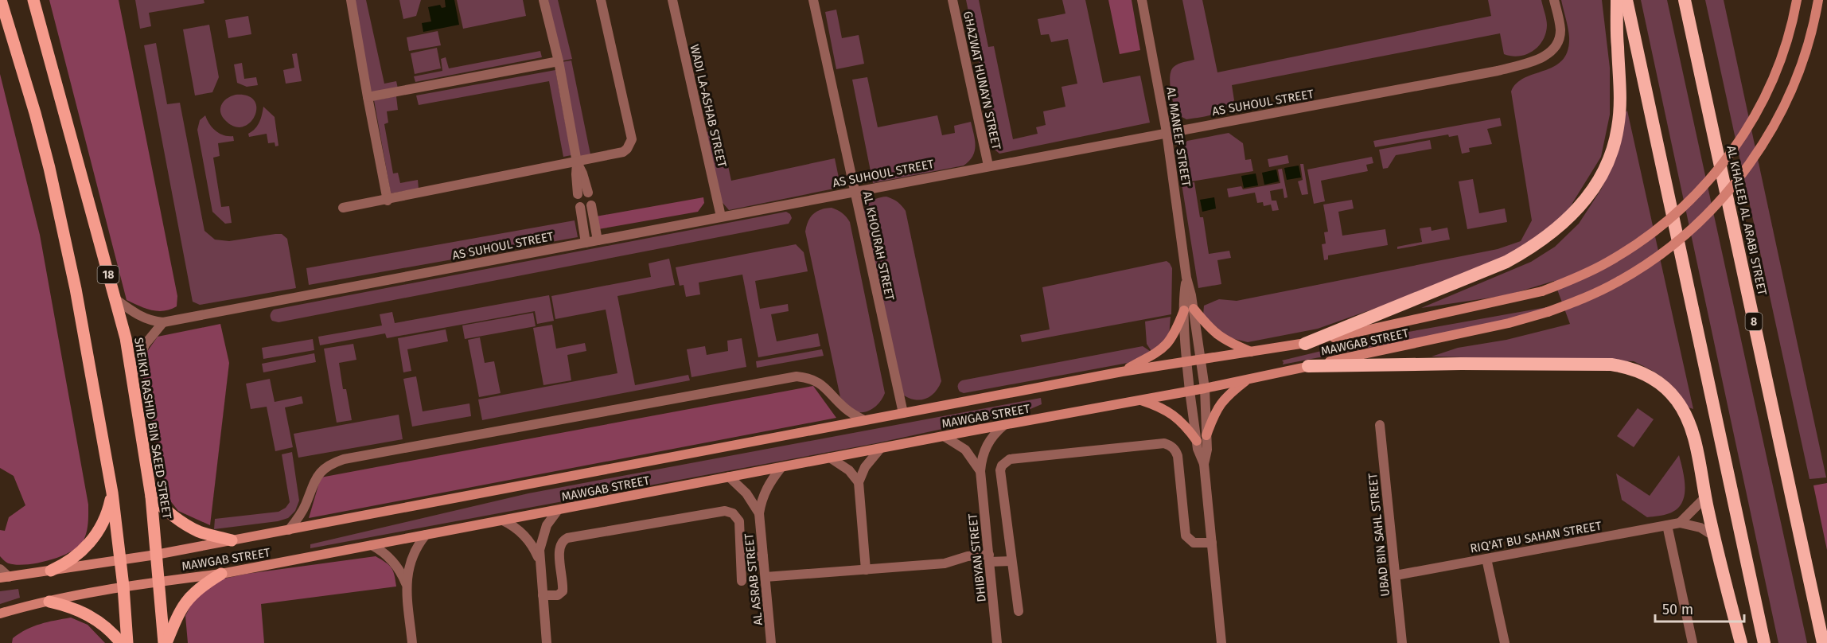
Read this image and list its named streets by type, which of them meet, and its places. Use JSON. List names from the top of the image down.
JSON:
{
  "streets": {
    "highway": ["AL KHALEEJ AL ARABI STREET", "8"],
    "main road": ["18", "MAWGAB STREET", "SHEIKH RASHID BIN SAEED STREET"],
    "street": [
      "GHAZWAT HUNAYN STREET",
      "AS SUHOUL STREET",
      "WADI LA-ASHAB STREET",
      "AL MANEEF STREET",
      "AL KHOURAH STREET",
      "UBAD BIN SAHL STREET",
      "RIQ'AT BU SAHAN STREET",
      "DHIBYAN STREET",
      "AL ASRAB STREET"
    ]
  },
  "crossings": [
    ["GHAZWAT HUNAYN STREET", "AS SUHOUL STREET"],
    ["AS SUHOUL STREET", "WADI LA-ASHAB STREET"],
    ["AS SUHOUL STREET", "AL MANEEF STREET"],
    ["AS SUHOUL STREET", "AL KHOURAH STREET"],
    ["AS SUHOUL STREET", "SHEIKH RASHID BIN SAEED STREET"],
    ["AL MANEEF STREET", "MAWGAB STREET"],
    ["AL KHOURAH STREET", "MAWGAB STREET"],
    ["MAWGAB STREET", "SHEIKH RASHID BIN SAEED STREET"],
    ["MAWGAB STREET", "DHIBYAN STREET"],
    ["MAWGAB STREET", "AL ASRAB STREET"],
    ["UBAD BIN SAHL STREET", "RIQ'AT BU SAHAN STREET"]
  ],
  "scale_bar": "50 m"
}
